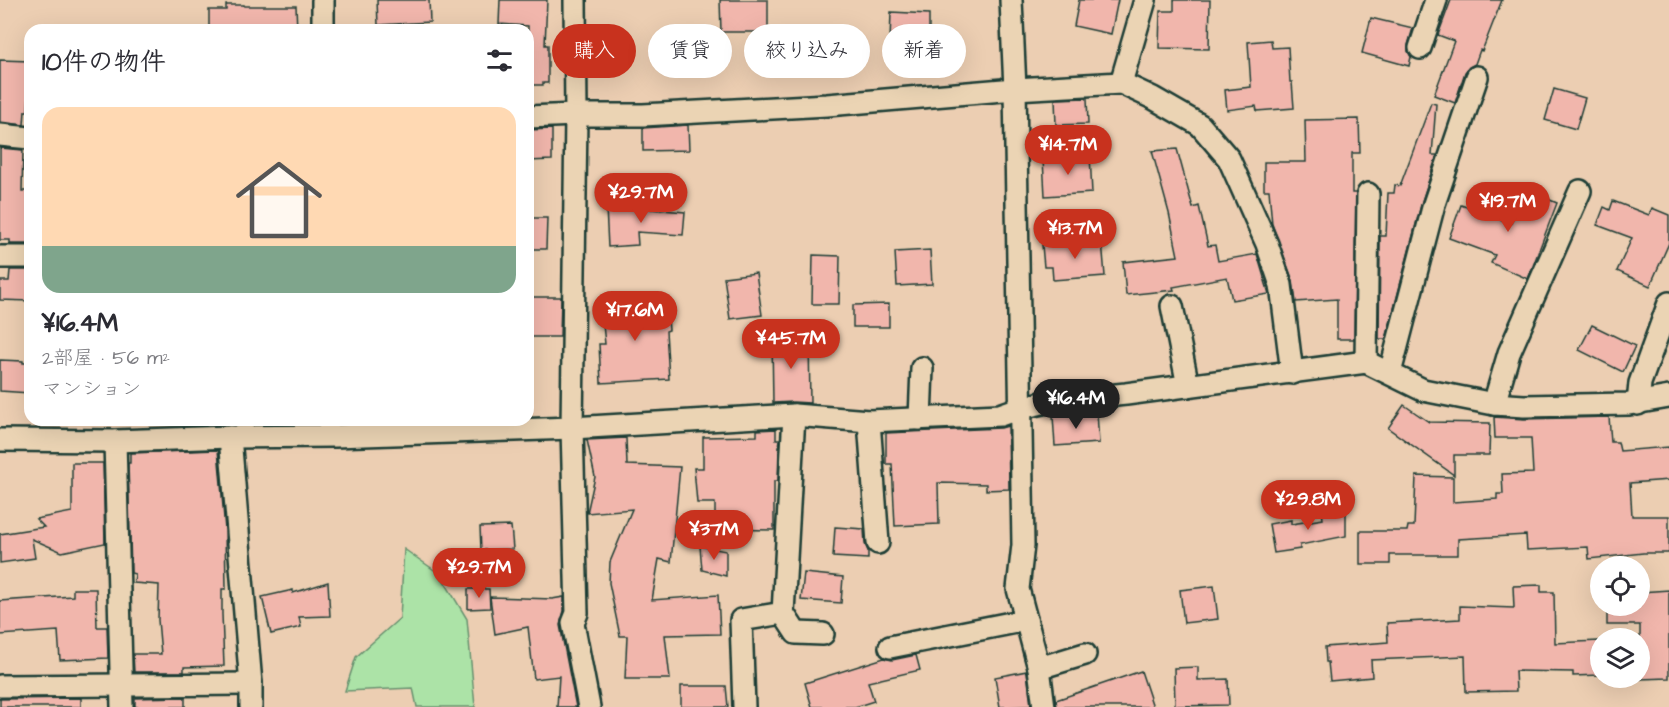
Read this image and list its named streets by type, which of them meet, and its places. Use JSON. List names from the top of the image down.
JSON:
{
  "page": {
    "chip": [
      "購入",
      "賃貸",
      "絞り込み",
      "新着"
    ],
    "heading": "10件の物件",
    "list": [
      {
        "name": "¥16.4M",
        "note": "2部屋 · 56 m² · マンション"
      }
    ],
    "price": [
      "¥14.7M",
      "¥29.7M",
      "¥19.7M",
      "¥13.7M",
      "¥17.6M",
      "¥45.7M",
      "¥16.4M",
      "¥29.8M",
      "¥37M",
      "¥29.7M"
    ]
  }
}
